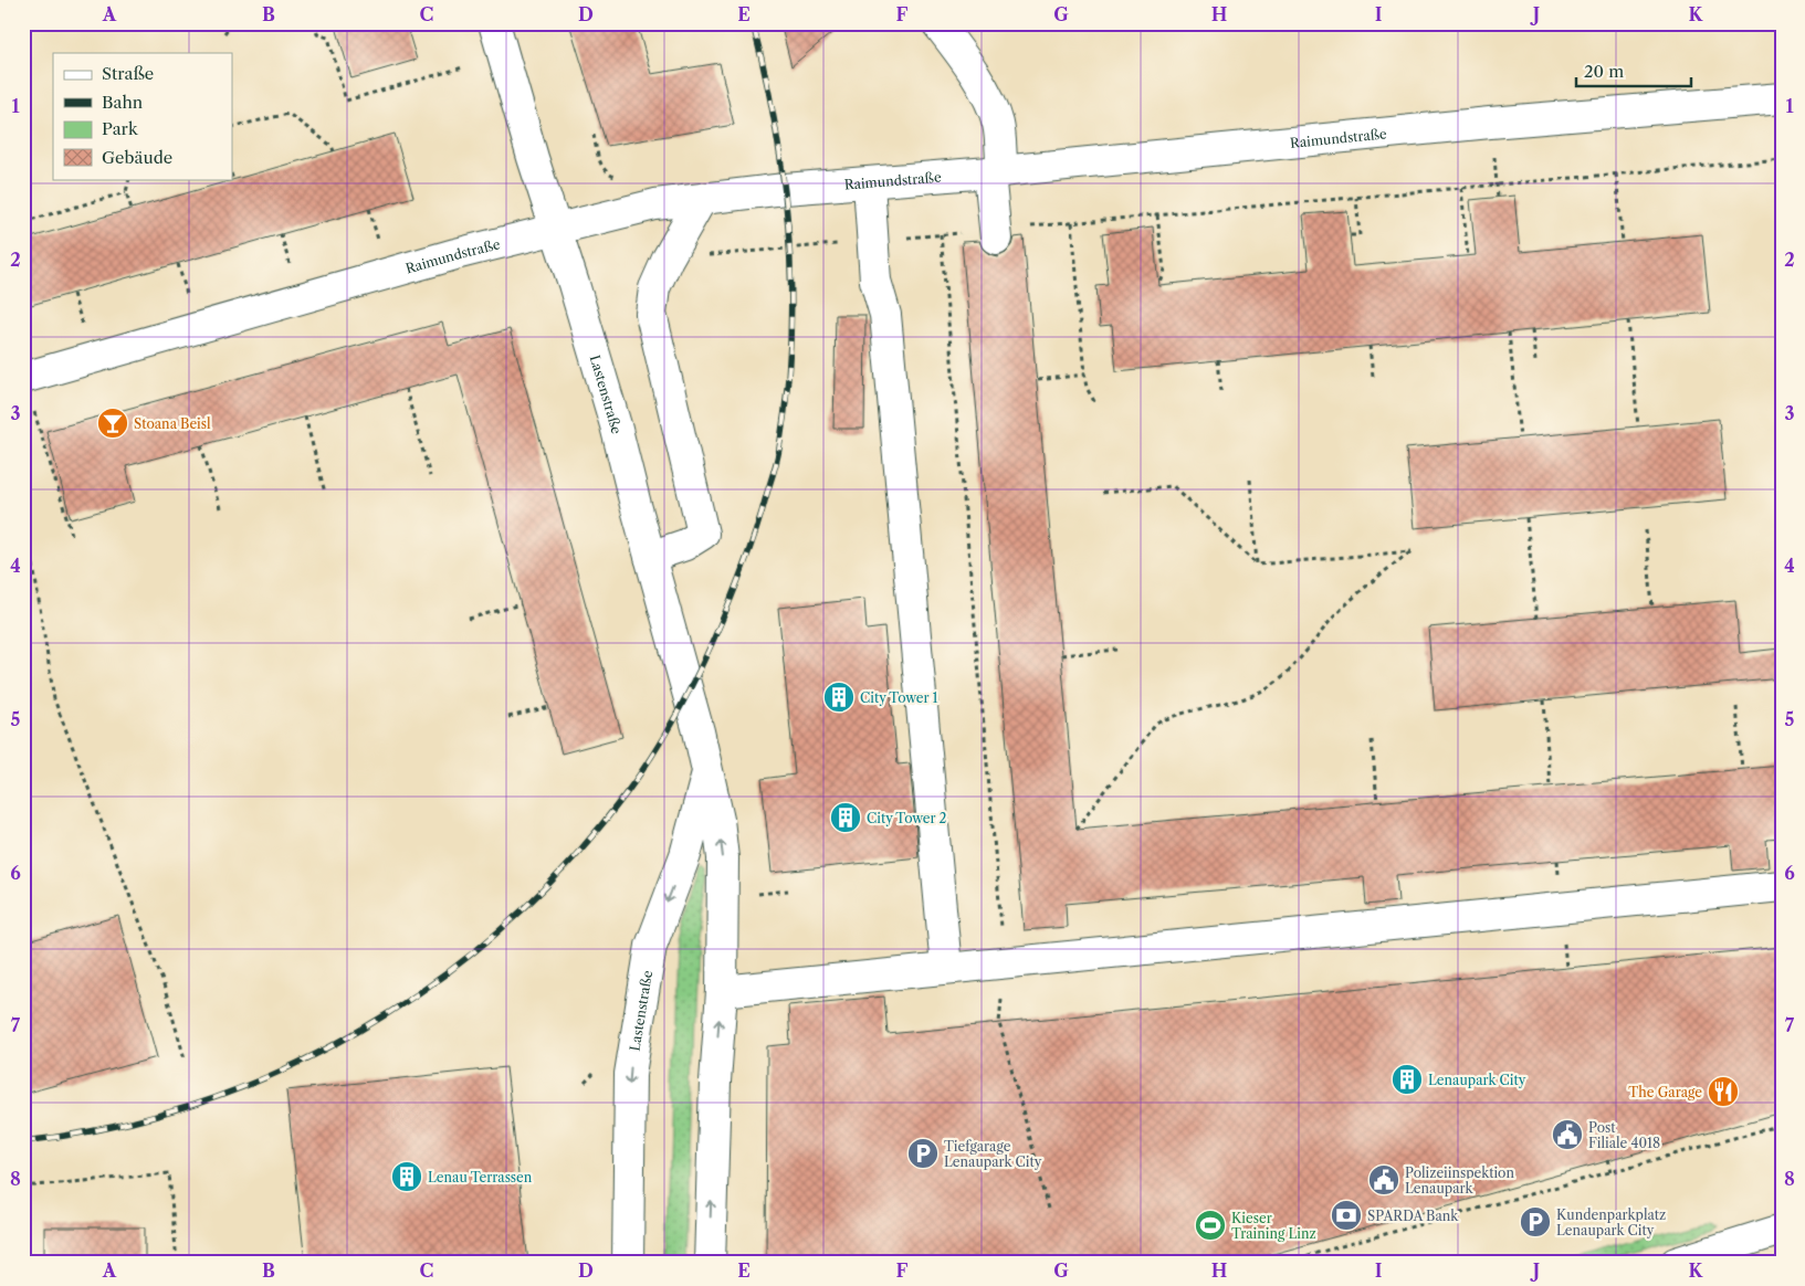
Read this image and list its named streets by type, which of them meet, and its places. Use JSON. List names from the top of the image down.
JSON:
{
  "streets": {
    "main road": ["Raimundstraße", "Lastenstraße"]
  },
  "crossings": [
    ["Raimundstraße", "Lastenstraße"]
  ],
  "places": {
    "bar": ["Stoana Beisl"],
    "building": [
      "City Tower 1",
      "City Tower 2",
      "Lenaupark City",
      "Lenau Terrassen"
    ],
    "restaurant": ["The Garage"],
    "public building": ["Post Filiale 4018", "Polizeiinspektion Lenaupark"],
    "parking": ["Tiefgarage Lenaupark City", "Kundenparkplatz Lenaupark City"],
    "bank": ["SPARDA Bank"],
    "sports": ["Kieser Training Linz"]
  },
  "legend": [
    "Straße",
    "Bahn",
    "Park",
    "Gebäude"
  ],
  "scale_bar": "20 m",
  "grid": {
    "columns": [
      "A",
      "B",
      "C",
      "D",
      "E",
      "F",
      "G",
      "H",
      "I",
      "J",
      "K"
    ],
    "rows": [
      "1",
      "2",
      "3",
      "4",
      "5",
      "6",
      "7",
      "8"
    ]
  }
}
